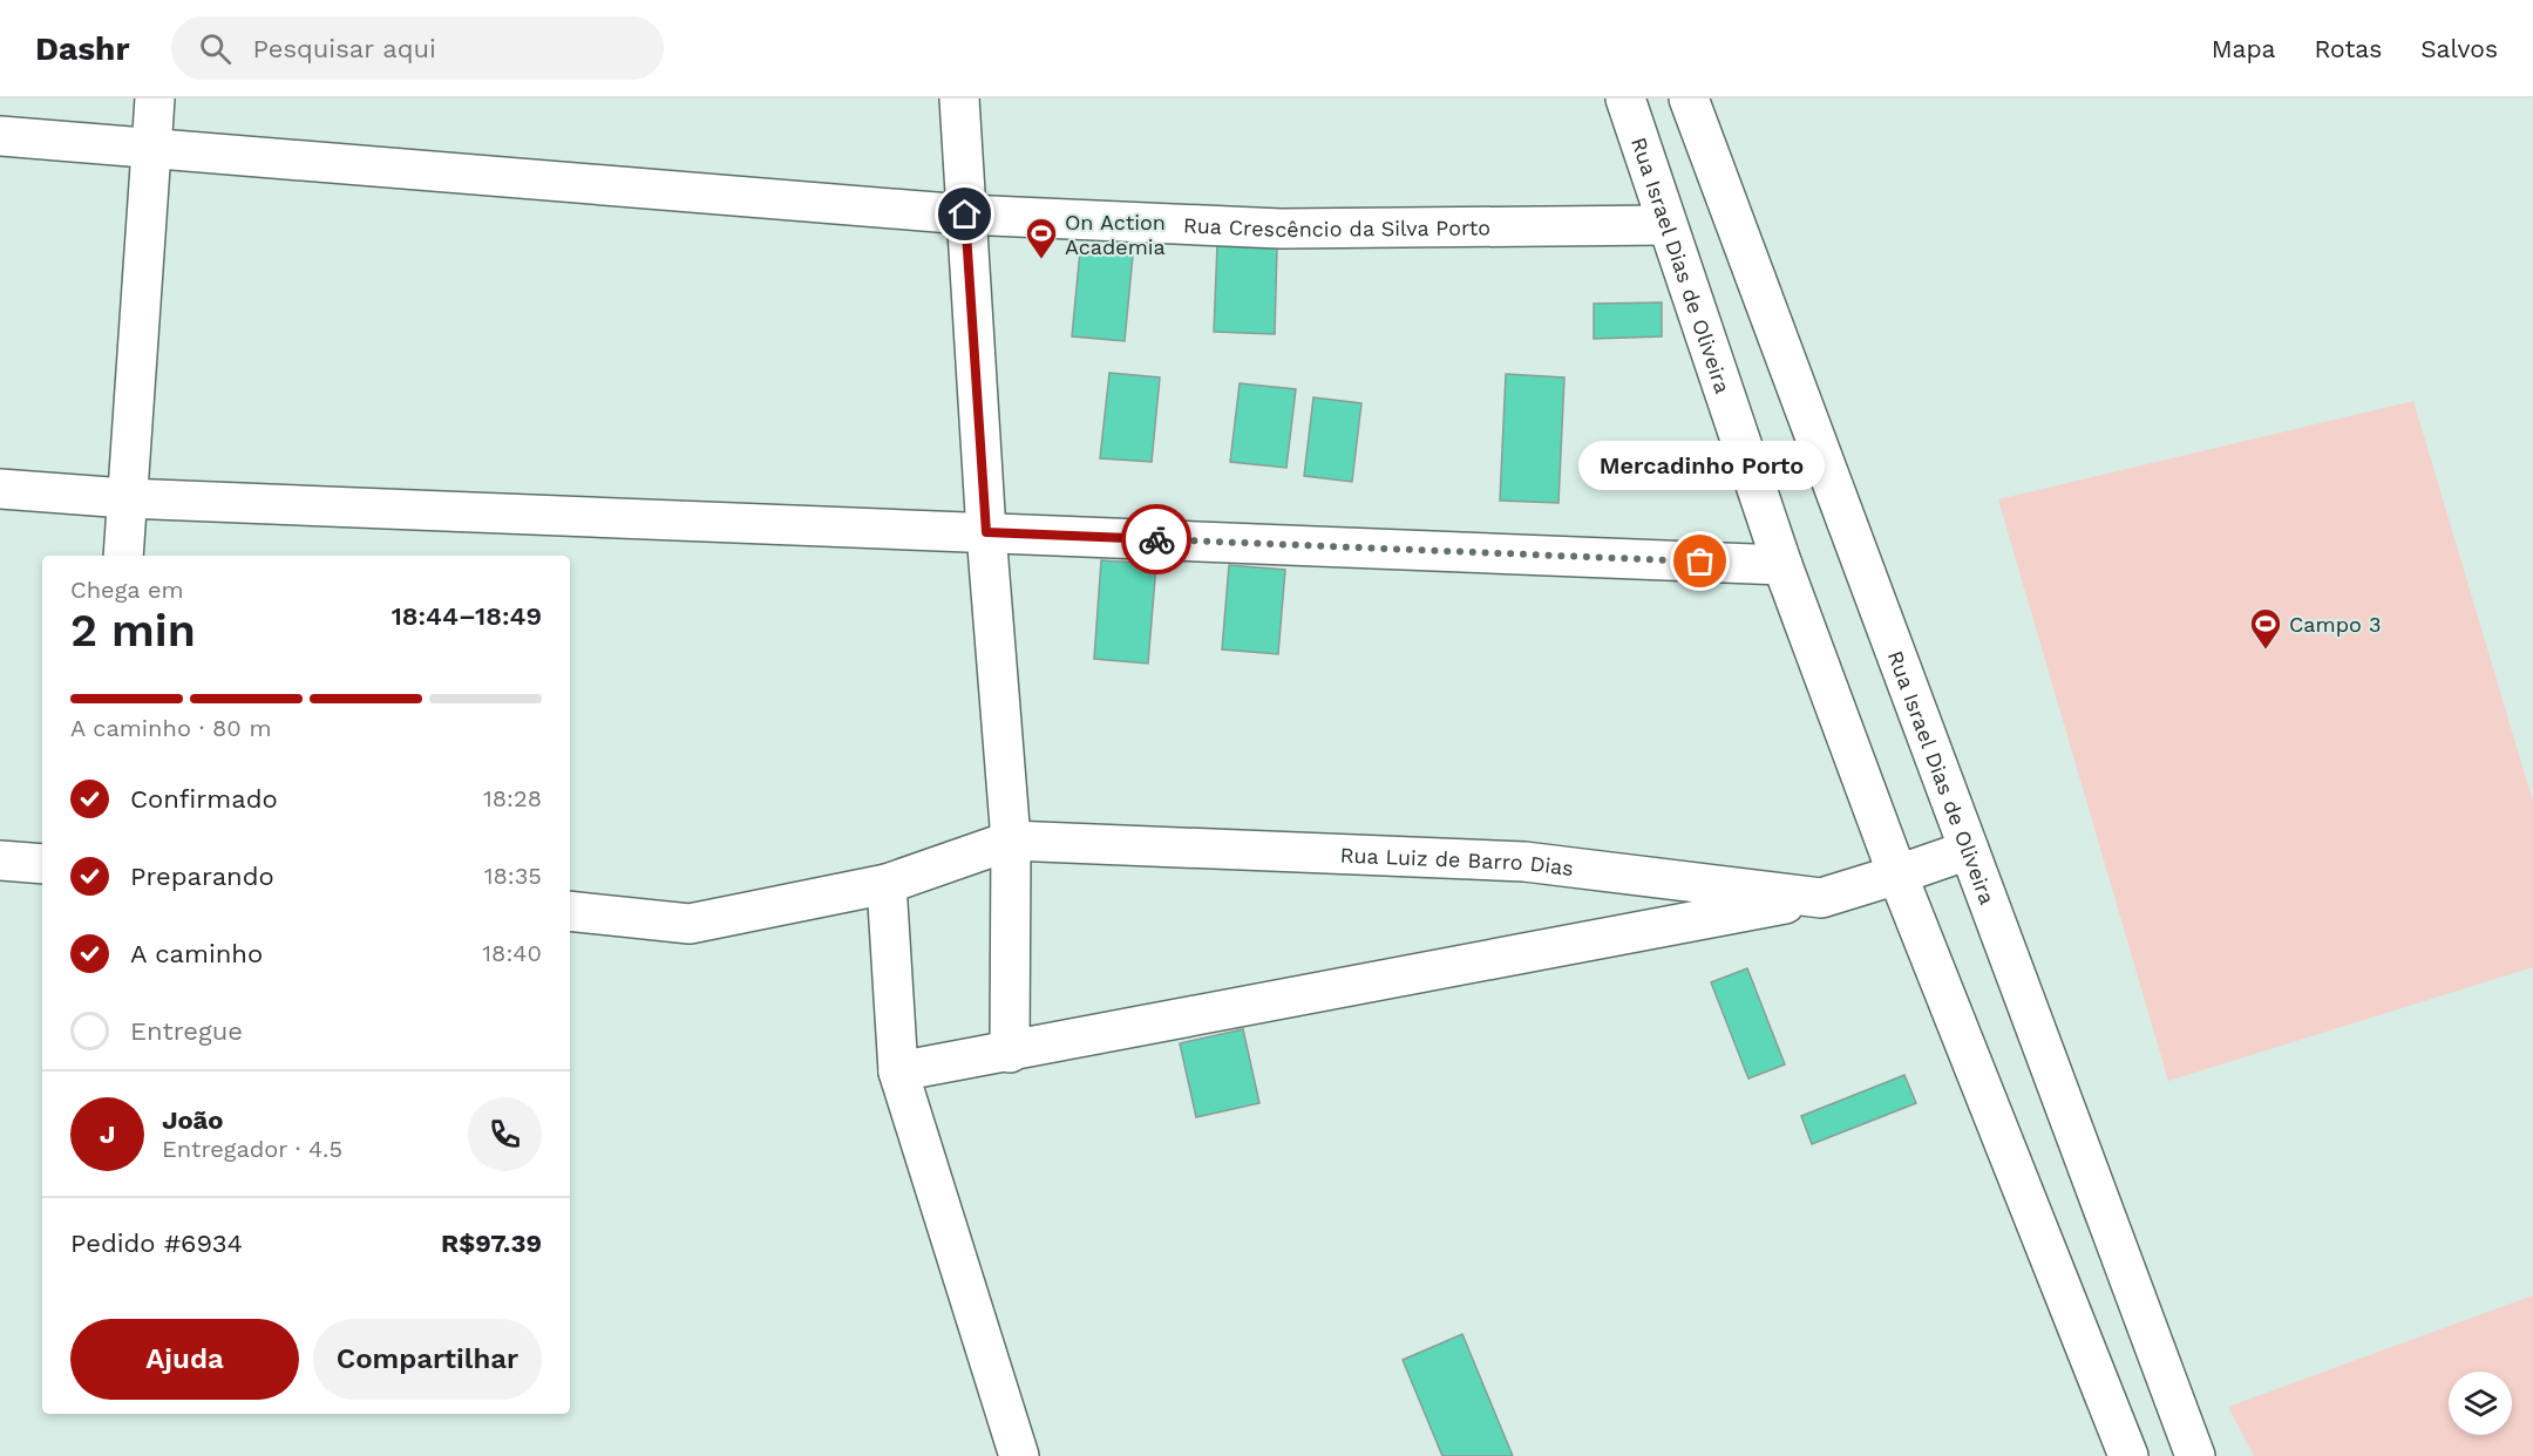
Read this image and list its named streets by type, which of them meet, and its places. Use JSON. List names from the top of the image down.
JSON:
{
  "streets": {
    "street": ["Rua Crescêncio da Silva Porto", "Rua Israel Dias de Oliveira", "Rua Luiz de Barro Dias"]
  },
  "crossings": [
    ["Rua Crescêncio da Silva Porto", "Rua Israel Dias de Oliveira"],
    ["Rua Israel Dias de Oliveira", "Rua Luiz de Barro Dias"]
  ],
  "places": {
    "sports": ["On Action Academia", "Campo 3"],
    "other": ["Mercadinho Porto"]
  },
  "page": {
    "header": "Dashr",
    "search": "Pesquisar aqui",
    "nav": ["Mapa", "Rotas", "Salvos"],
    "bubble": "Mercadinho Porto",
    "heading": ["2 min", "Chega em", "18:44–18:49"],
    "panel": [
      "João",
      "Entregador · 4.5",
      "Pedido #6934",
      "R$97.39"
    ],
    "bar": "A caminho · 80 m",
    "list": [
      ["Confirmado", "18:28"],
      ["Preparando", "18:35"],
      ["A caminho", "18:40"],
      "Entregue"
    ],
    "round": "J",
    "buttons": ["Ajuda", "Compartilhar"]
  }
}
